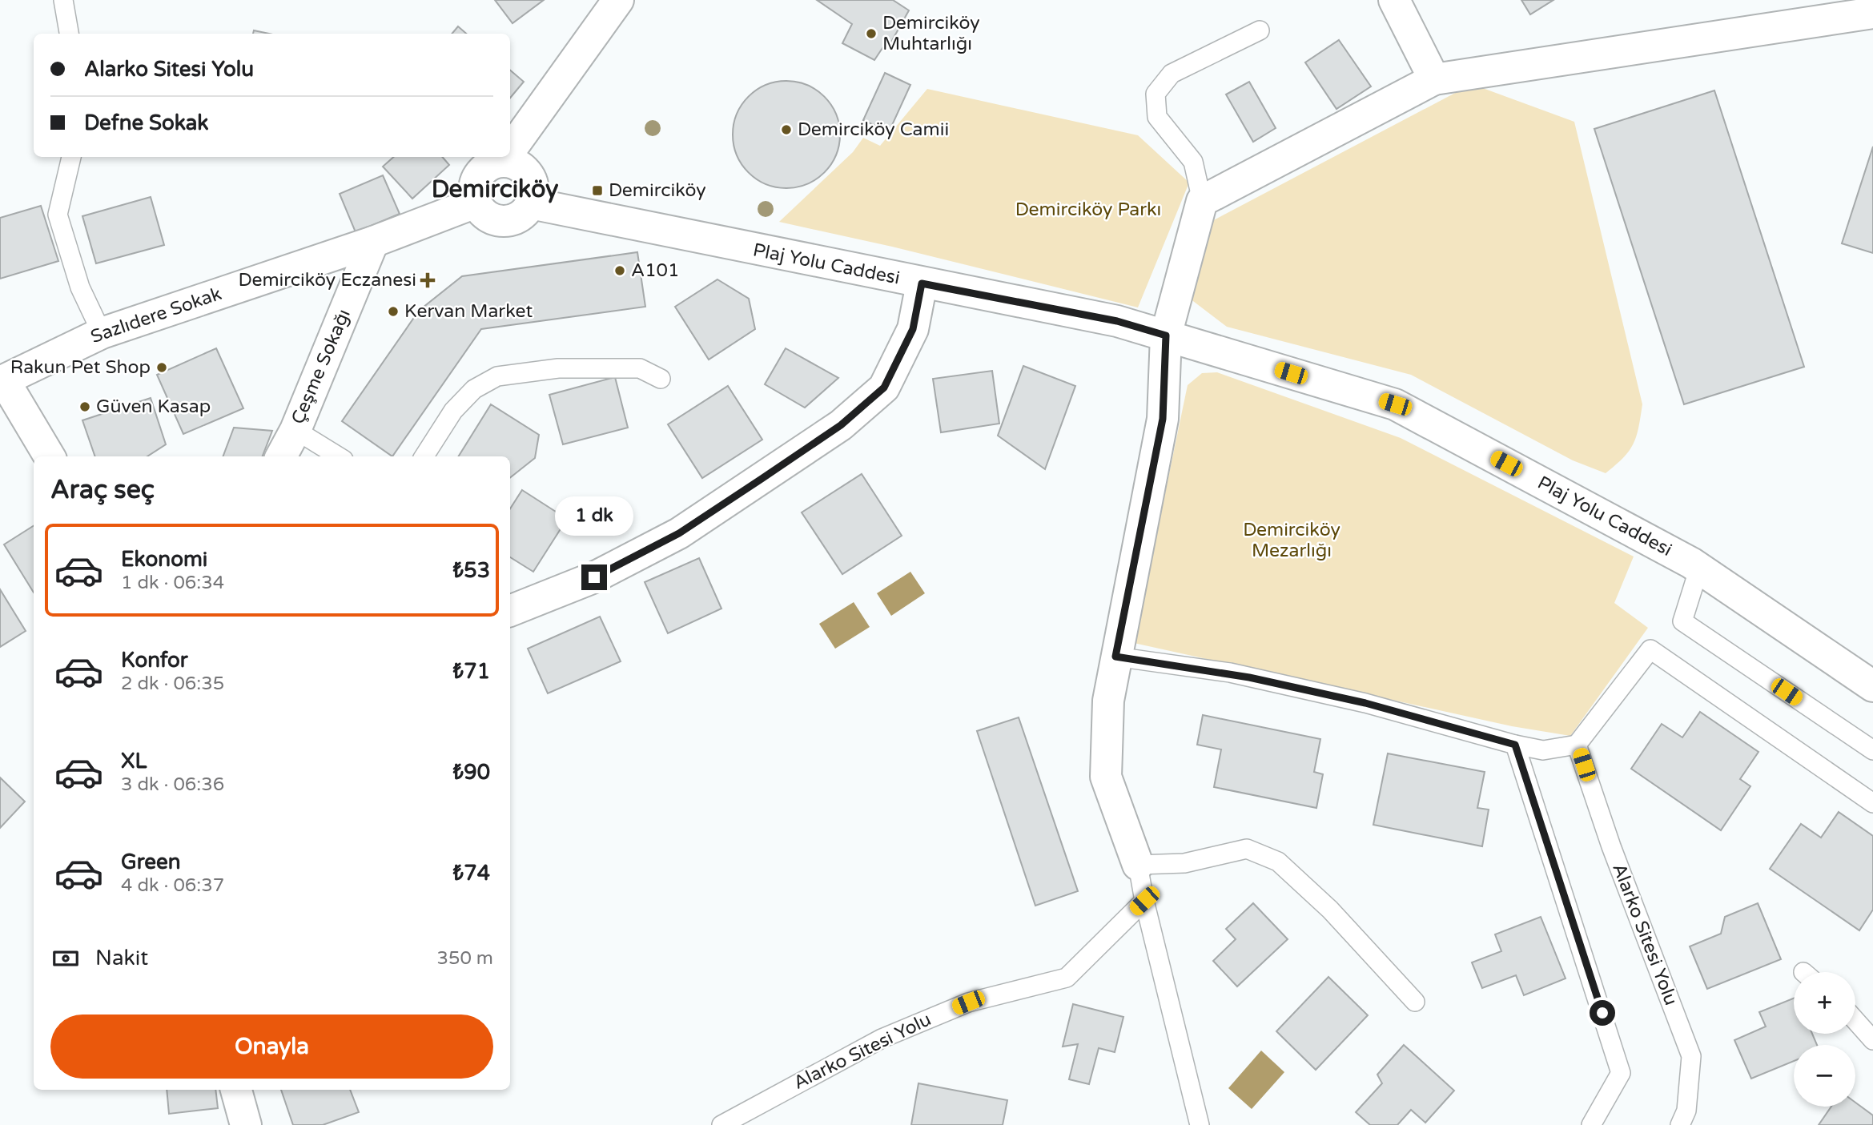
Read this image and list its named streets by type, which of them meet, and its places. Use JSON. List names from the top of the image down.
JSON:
{
  "streets": {
    "street": ["Plaj Yolu Caddesi", "Sazlıdere Sokak", "Çeşme Sokağı"],
    "lane": ["Alarko Sitesi Yolu"]
  },
  "crossings": [
    ["Plaj Yolu Caddesi", "Sazlıdere Sokak"],
    ["Sazlıdere Sokak", "Çeşme Sokağı"]
  ],
  "districts": ["Demirciköy"],
  "parks": ["Demirciköy Parkı", "Demirciköy Mezarlığı"],
  "places": {
    "other": [
      "Demirciköy Muhtarlığı",
      "Demirciköy Camii",
      "A101",
      "Kervan Market",
      "Rakun Pet Shop",
      "Güven Kasap"
    ],
    "transit": ["Demirciköy"],
    "health": ["Demirciköy Eczanesi"]
  },
  "page": {
    "banner": ["Alarko Sitesi Yolu", "Defne Sokak"],
    "heading": "Araç seç",
    "bubble": "1 dk",
    "list": [
      {
        "name": "Ekonomi",
        "note": "1 dk · 06:34",
        "value": "₺53"
      },
      {
        "name": "Konfor",
        "note": "2 dk · 06:35",
        "value": "₺71"
      },
      {
        "name": "XL",
        "note": "3 dk · 06:36",
        "value": "₺90"
      },
      {
        "name": "Green",
        "note": "4 dk · 06:37",
        "value": "₺74"
      }
    ],
    "pay": ["Nakit", "350 m"],
    "map_buttons": ["+", "−"],
    "buttons": "Onayla"
  }
}
